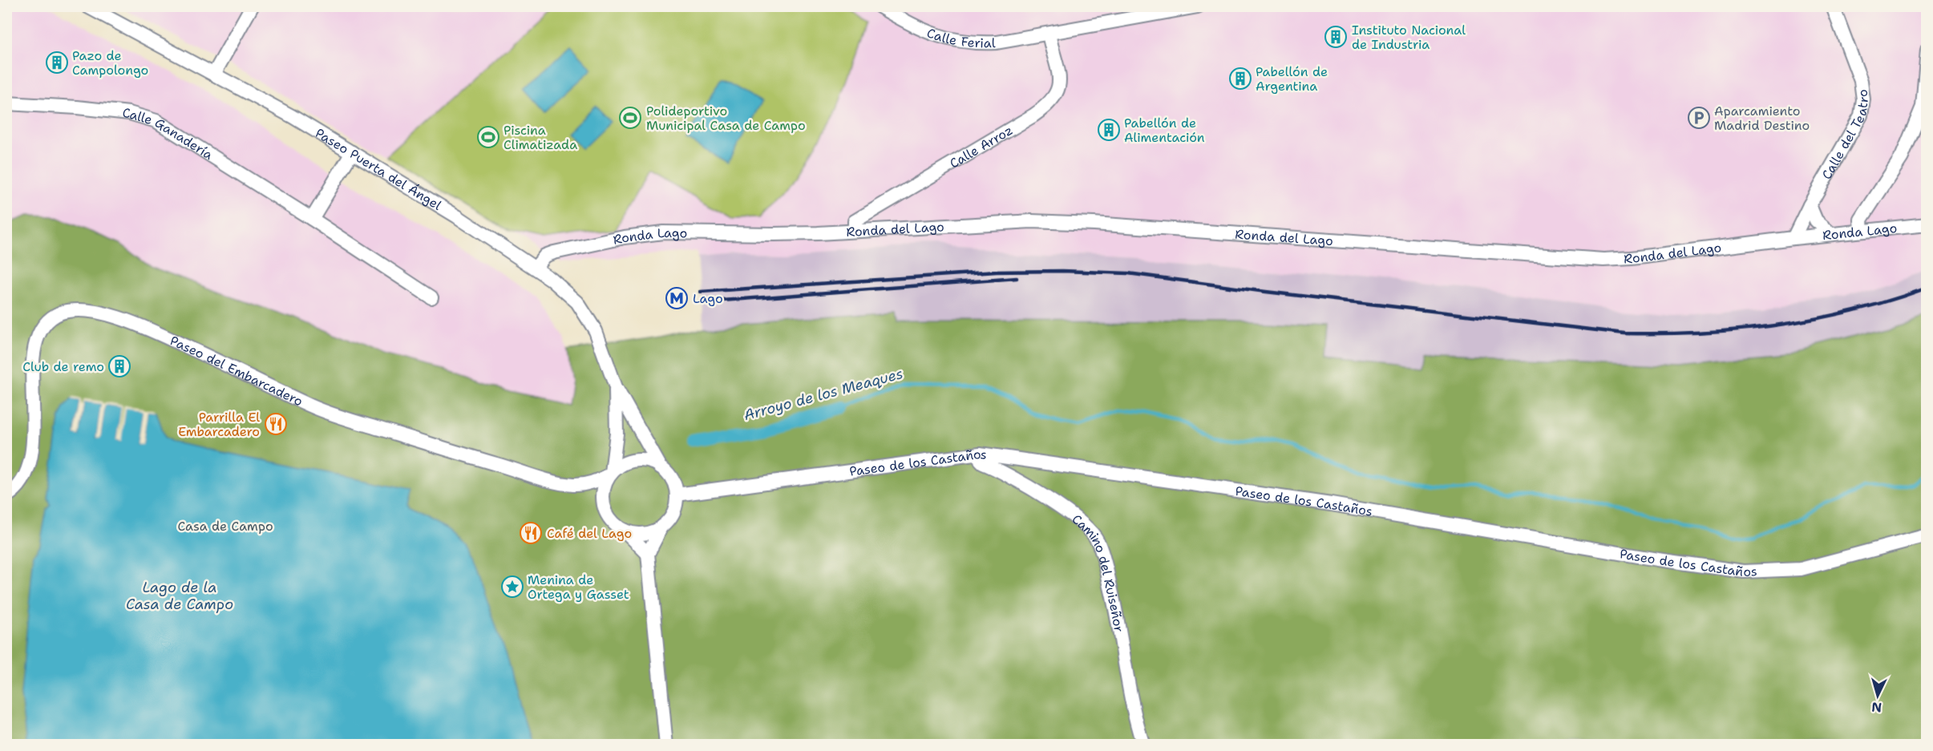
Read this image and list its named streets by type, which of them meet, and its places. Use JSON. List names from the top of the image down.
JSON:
{
  "streets": {
    "street": [
      "Calle Ferial",
      "Calle del Teatro",
      "Calle Ganadería",
      "Calle Arroz",
      "Paseo Puerta del Ángel",
      "Ronda del Lago",
      "Ronda Lago",
      "Paseo del Embarcadero",
      "Paseo de los Castaños",
      "Camino del Ruiseñor"
    ]
  },
  "crossings": [
    ["Calle Ferial", "Calle Arroz"],
    ["Calle del Teatro", "Ronda del Lago"],
    ["Calle del Teatro", "Ronda Lago"],
    ["Calle Arroz", "Ronda del Lago"],
    ["Paseo Puerta del Ángel", "Ronda Lago"],
    ["Paseo Puerta del Ángel", "Paseo del Embarcadero"],
    ["Paseo Puerta del Ángel", "Paseo de los Castaños"],
    ["Ronda del Lago", "Ronda Lago"],
    ["Paseo del Embarcadero", "Paseo de los Castaños"],
    ["Paseo de los Castaños", "Camino del Ruiseñor"]
  ],
  "water": ["Arroyo de los Meaques", "Lago de la Casa de Campo"],
  "parks": ["Casa de Campo"],
  "places": {
    "building": [
      "Instituto Nacional de Industria",
      "Pazo de Campolongo",
      "Pabellón de Argentina",
      "Pabellón de Alimentación",
      "Club de remo"
    ],
    "sports": ["Polideportivo Municipal Casa de Campo", "Piscina Climatizada"],
    "parking": ["Aparcamiento Madrid Destino"],
    "metro station": ["Lago"],
    "restaurant": ["Parrilla El Embarcadero", "Café del Lago"],
    "place": ["Menina de Ortega y Gasset"]
  },
  "north": "bottom"
}
